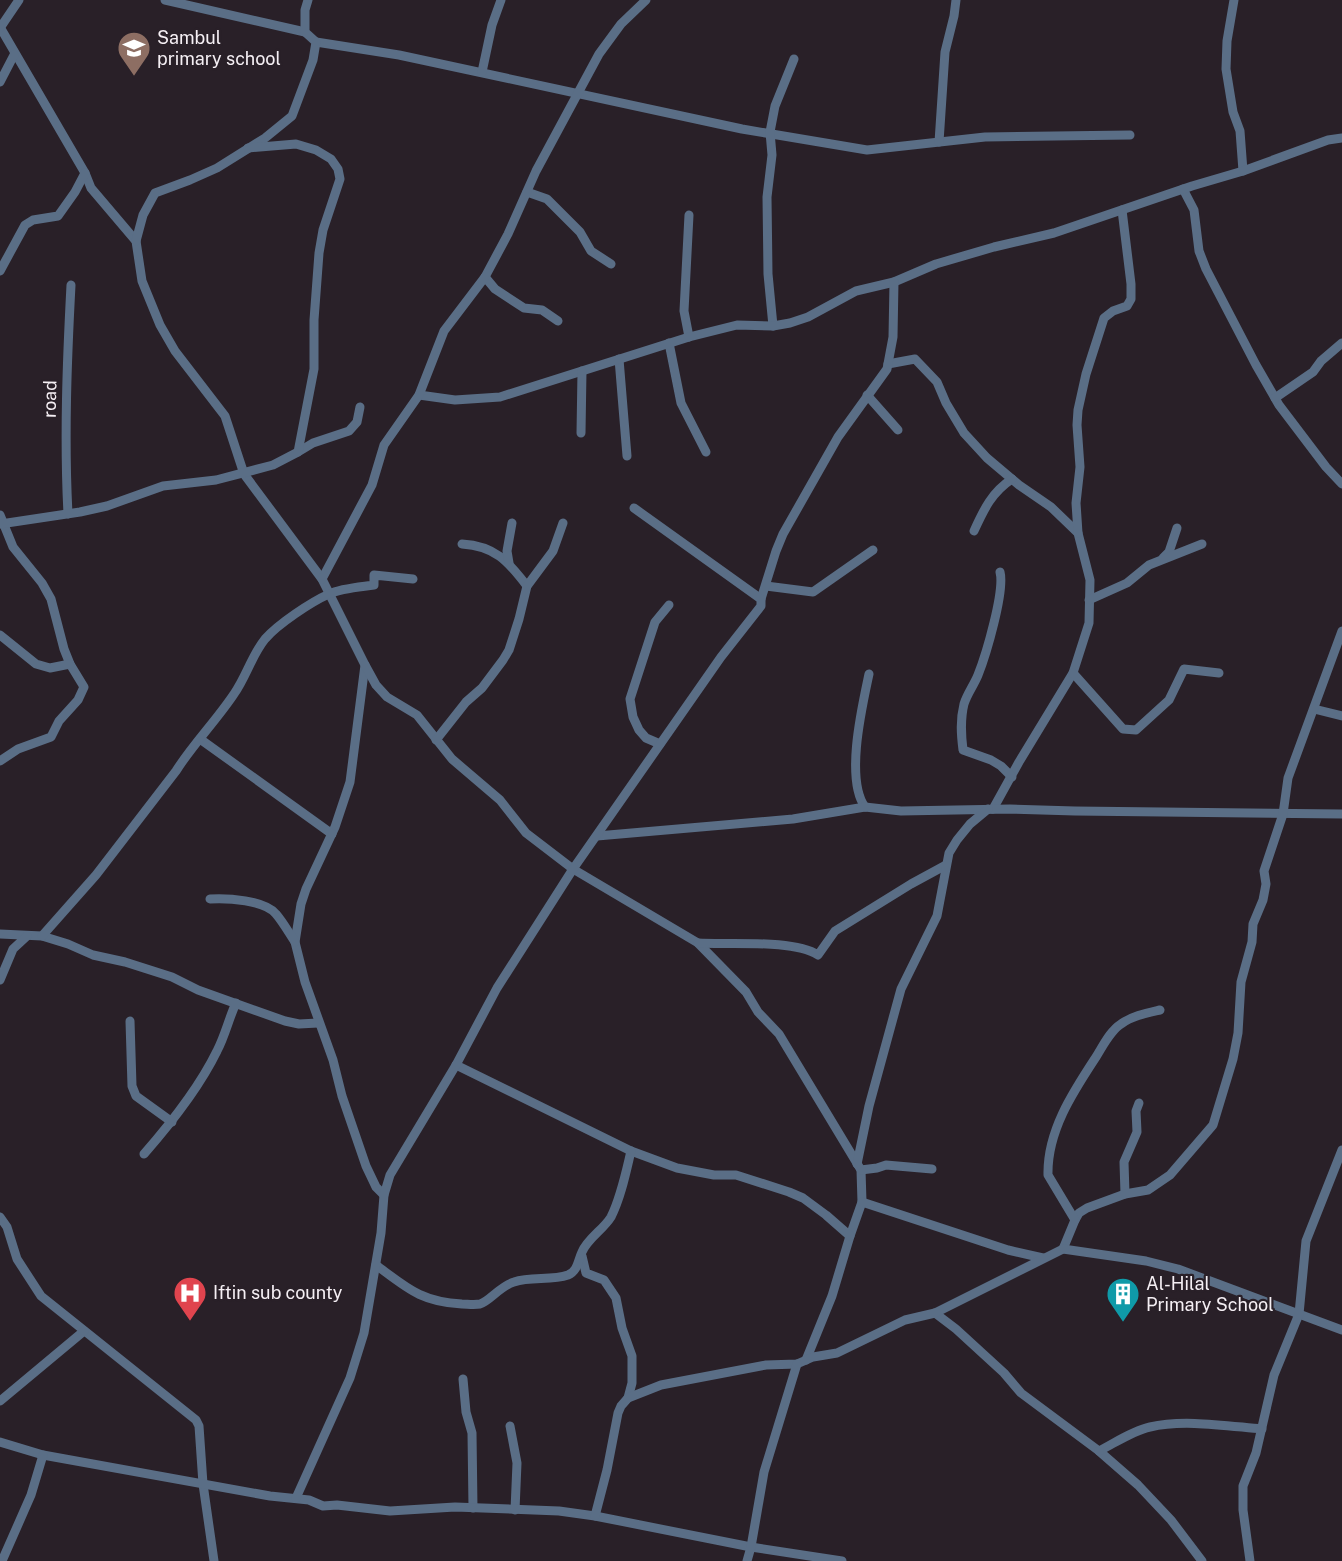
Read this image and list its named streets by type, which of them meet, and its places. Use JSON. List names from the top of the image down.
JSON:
{
  "streets": {
    "street": ["road"]
  },
  "places": {
    "school or university": ["Sambul primary school"],
    "hospital": ["Iftin sub county"],
    "building": ["Al-Hilal Primary School"]
  }
}
